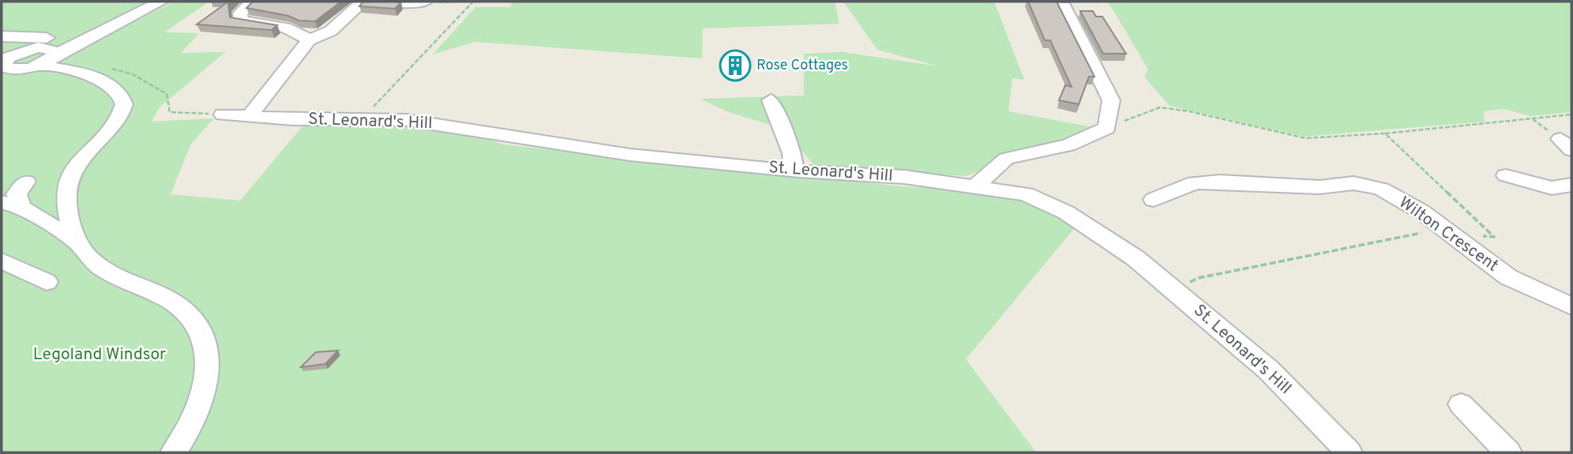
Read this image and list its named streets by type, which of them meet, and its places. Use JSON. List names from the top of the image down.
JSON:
{
  "streets": {
    "street": ["St. Leonard's Hill", "Wilton Crescent"]
  },
  "parks": ["Legoland Windsor"],
  "places": {
    "building": ["Rose Cottages"]
  }
}
